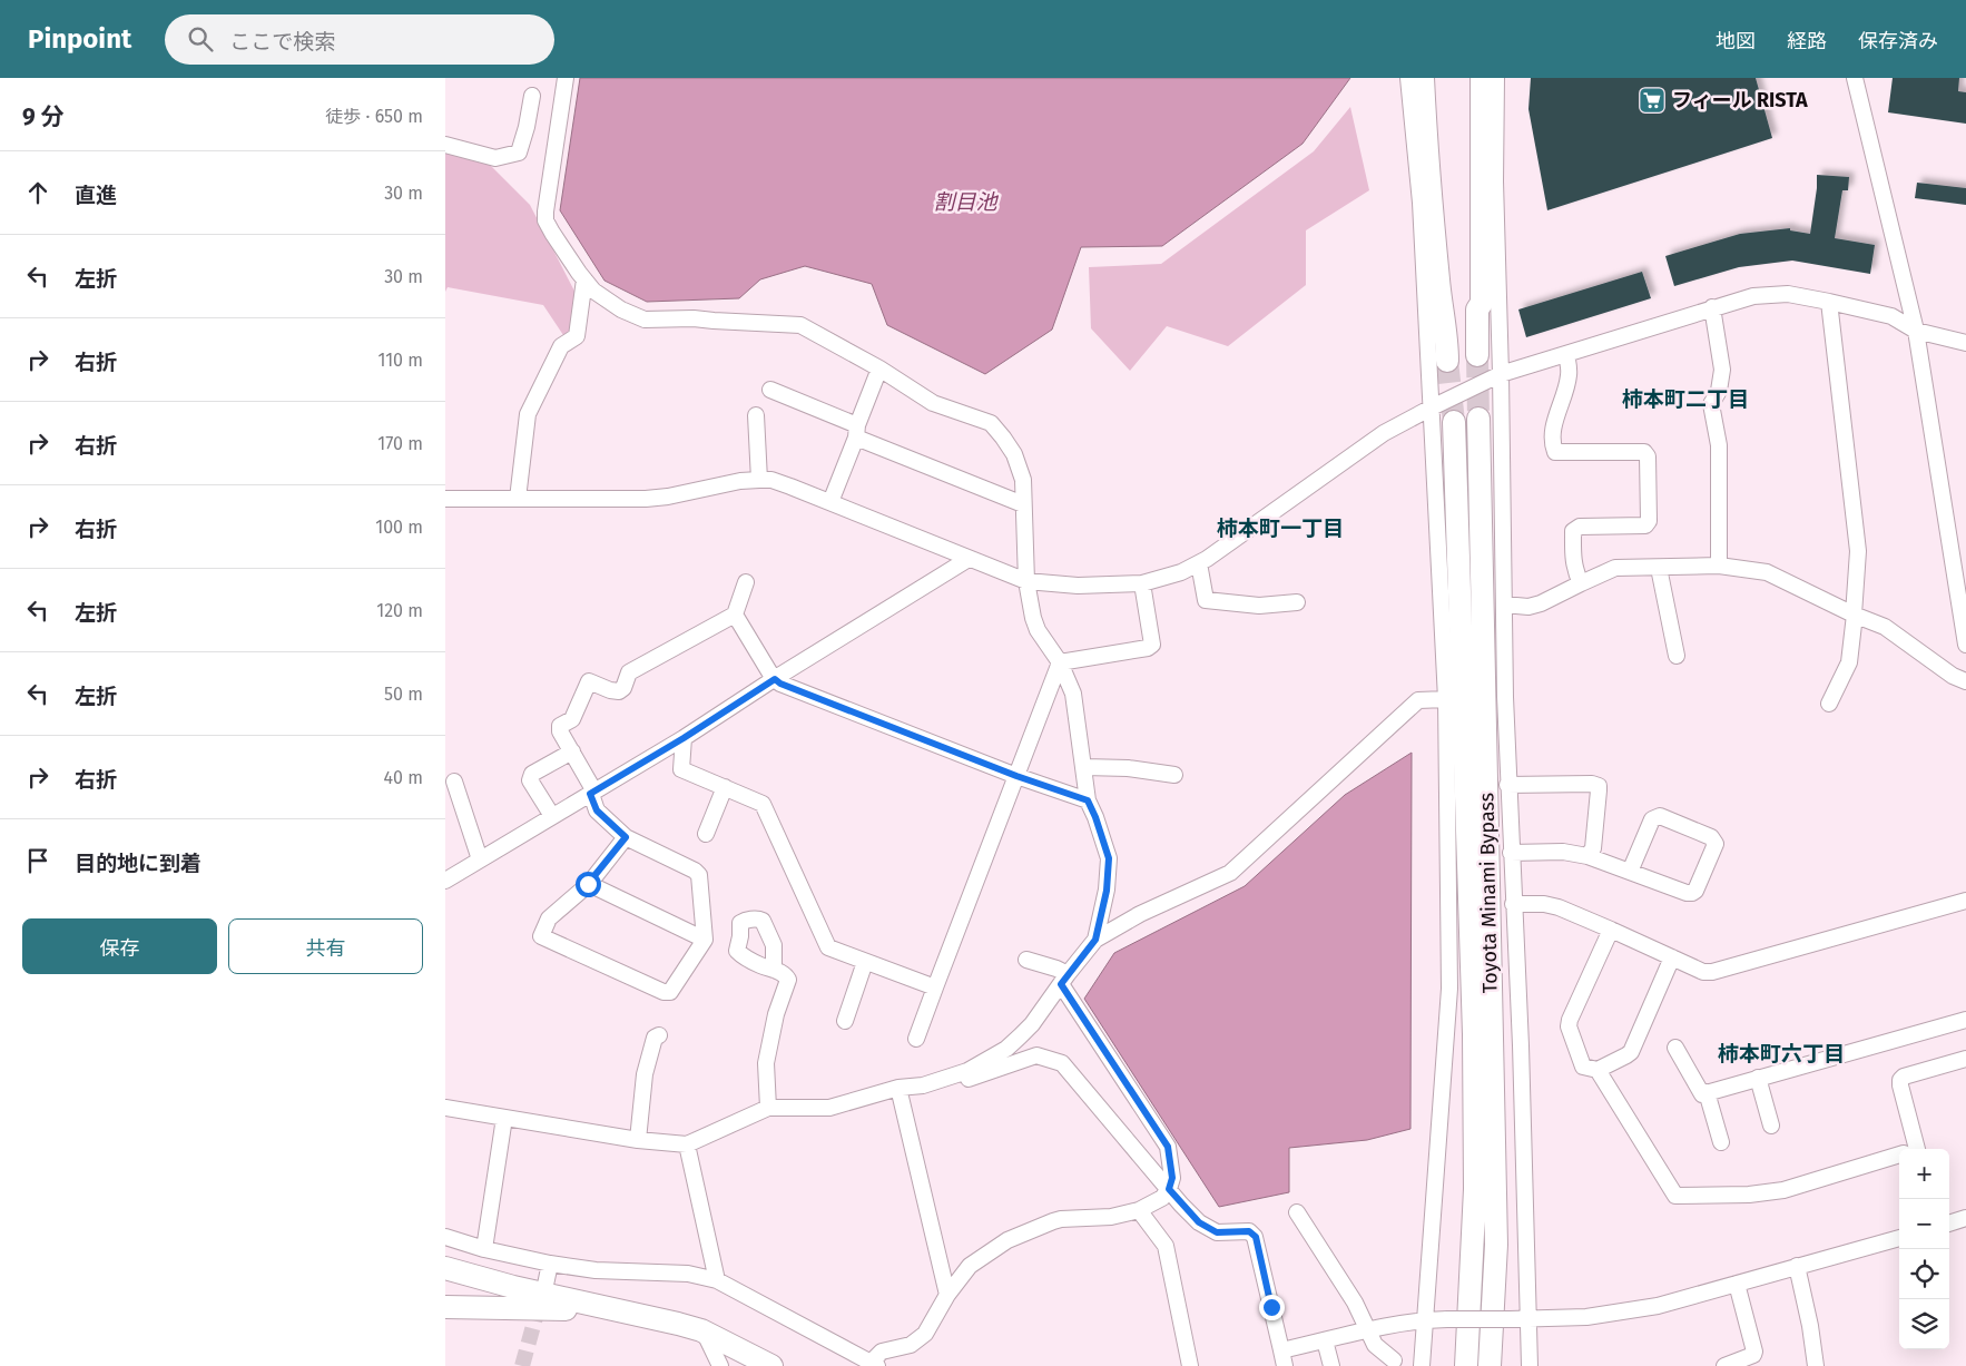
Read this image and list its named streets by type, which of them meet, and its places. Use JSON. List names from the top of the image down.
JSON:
{
  "streets": {
    "highway": ["Toyota Minami Bypass"]
  },
  "districts": ["柿本町二丁目", "柿本町一丁目", "柿本町六丁目"],
  "water": ["割目池"],
  "places": {
    "supermarket": ["フィール RISTA"]
  },
  "page": {
    "header": "Pinpoint",
    "search": "ここで検索",
    "nav": ["地図", "経路", "保存済み"],
    "heading": ["9 分", "徒歩 · 650 m"],
    "list": [
      ["直進", "30 m"],
      ["左折", "30 m"],
      ["右折", "110 m"],
      ["右折", "170 m"],
      ["右折", "100 m"],
      ["左折", "120 m"],
      ["左折", "50 m"],
      ["右折", "40 m"],
      "目的地に到着"
    ],
    "buttons": ["保存", "共有"],
    "map_buttons": ["+", "−"]
  }
}
